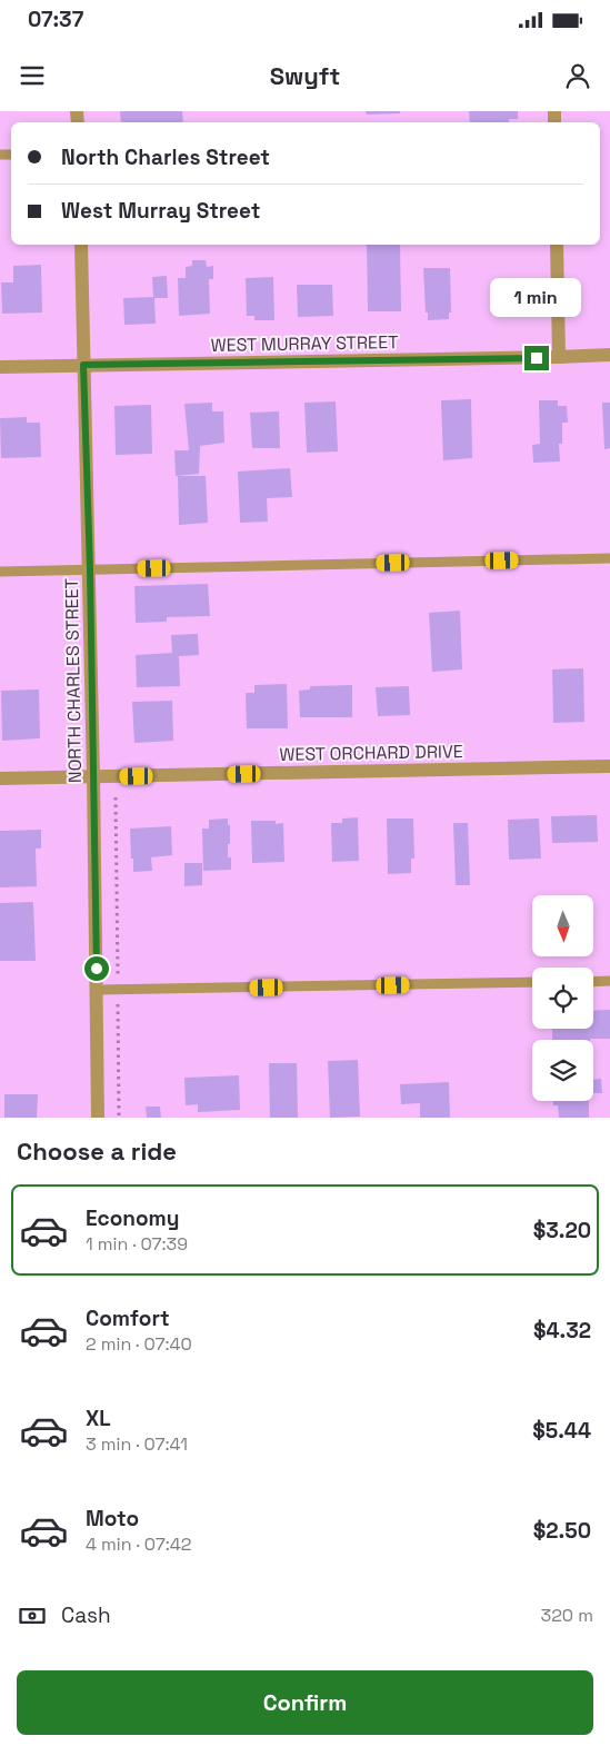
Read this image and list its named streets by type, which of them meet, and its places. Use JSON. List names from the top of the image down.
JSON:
{
  "streets": {
    "street": ["WEST MURRAY STREET", "NORTH CHARLES STREET", "WEST ORCHARD DRIVE"]
  },
  "crossings": [
    ["WEST MURRAY STREET", "NORTH CHARLES STREET"],
    ["NORTH CHARLES STREET", "WEST ORCHARD DRIVE"]
  ],
  "north": "bottom",
  "page": {
    "status": "07:37",
    "header": "Swyft",
    "banner": ["North Charles Street", "West Murray Street"],
    "bubble": "1 min",
    "heading": "Choose a ride",
    "list": [
      {
        "name": "Economy",
        "note": "1 min · 07:39",
        "value": "$3.20"
      },
      {
        "name": "Comfort",
        "note": "2 min · 07:40",
        "value": "$4.32"
      },
      {
        "name": "XL",
        "note": "3 min · 07:41",
        "value": "$5.44"
      },
      {
        "name": "Moto",
        "note": "4 min · 07:42",
        "value": "$2.50"
      }
    ],
    "pay": ["Cash", "320 m"],
    "buttons": "Confirm"
  }
}
